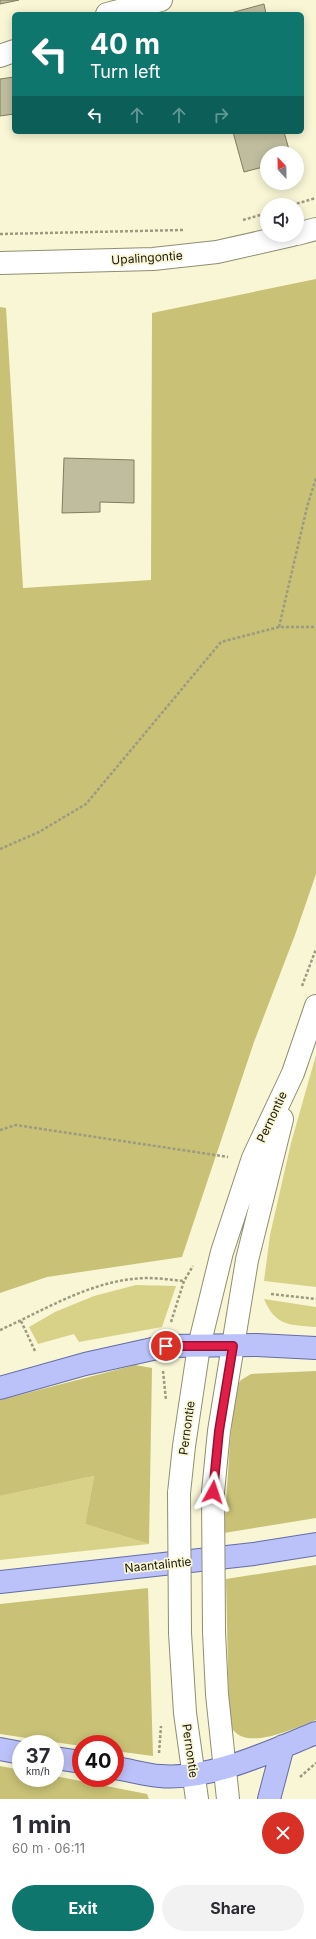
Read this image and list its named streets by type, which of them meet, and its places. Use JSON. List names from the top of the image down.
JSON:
{
  "streets": {
    "main road": ["Naantalintie"],
    "street": ["Upalingontie", "Pernontie"]
  },
  "north": "top",
  "page": {
    "turn": ["40 m", "Turn left"],
    "speed": "37 km/h",
    "limit": "40",
    "heading": ["1 min", "60 m · 06:11"],
    "buttons": ["Exit", "Share"]
  }
}
